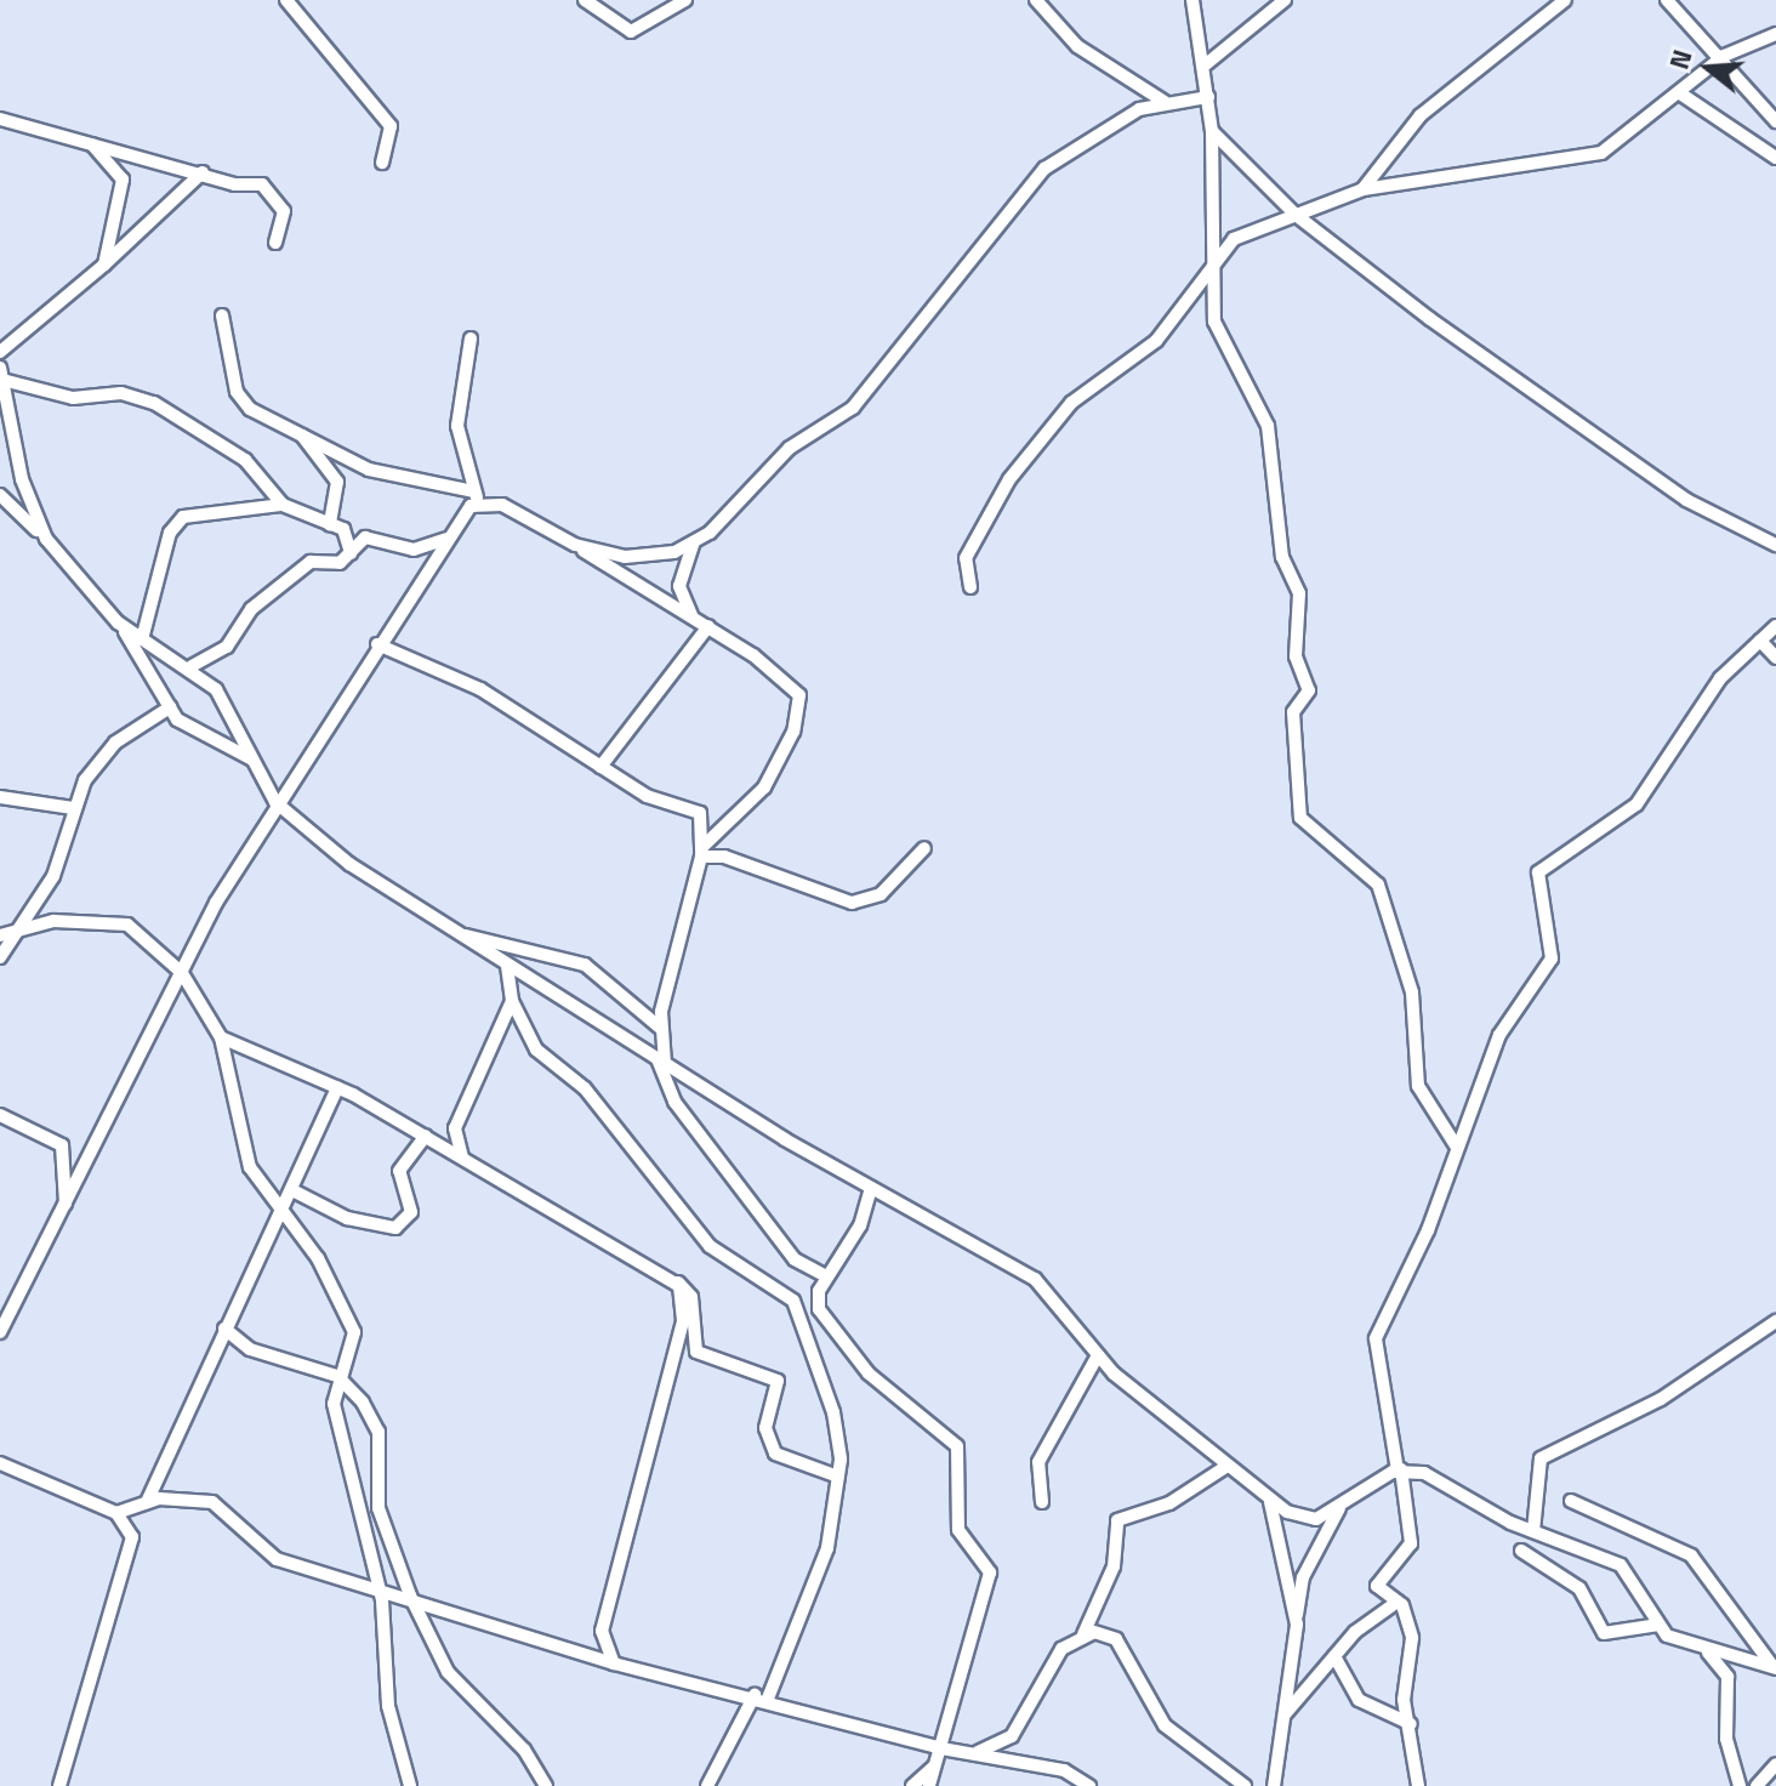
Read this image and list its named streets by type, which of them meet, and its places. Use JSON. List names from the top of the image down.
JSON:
{
  "north": "left"
}
